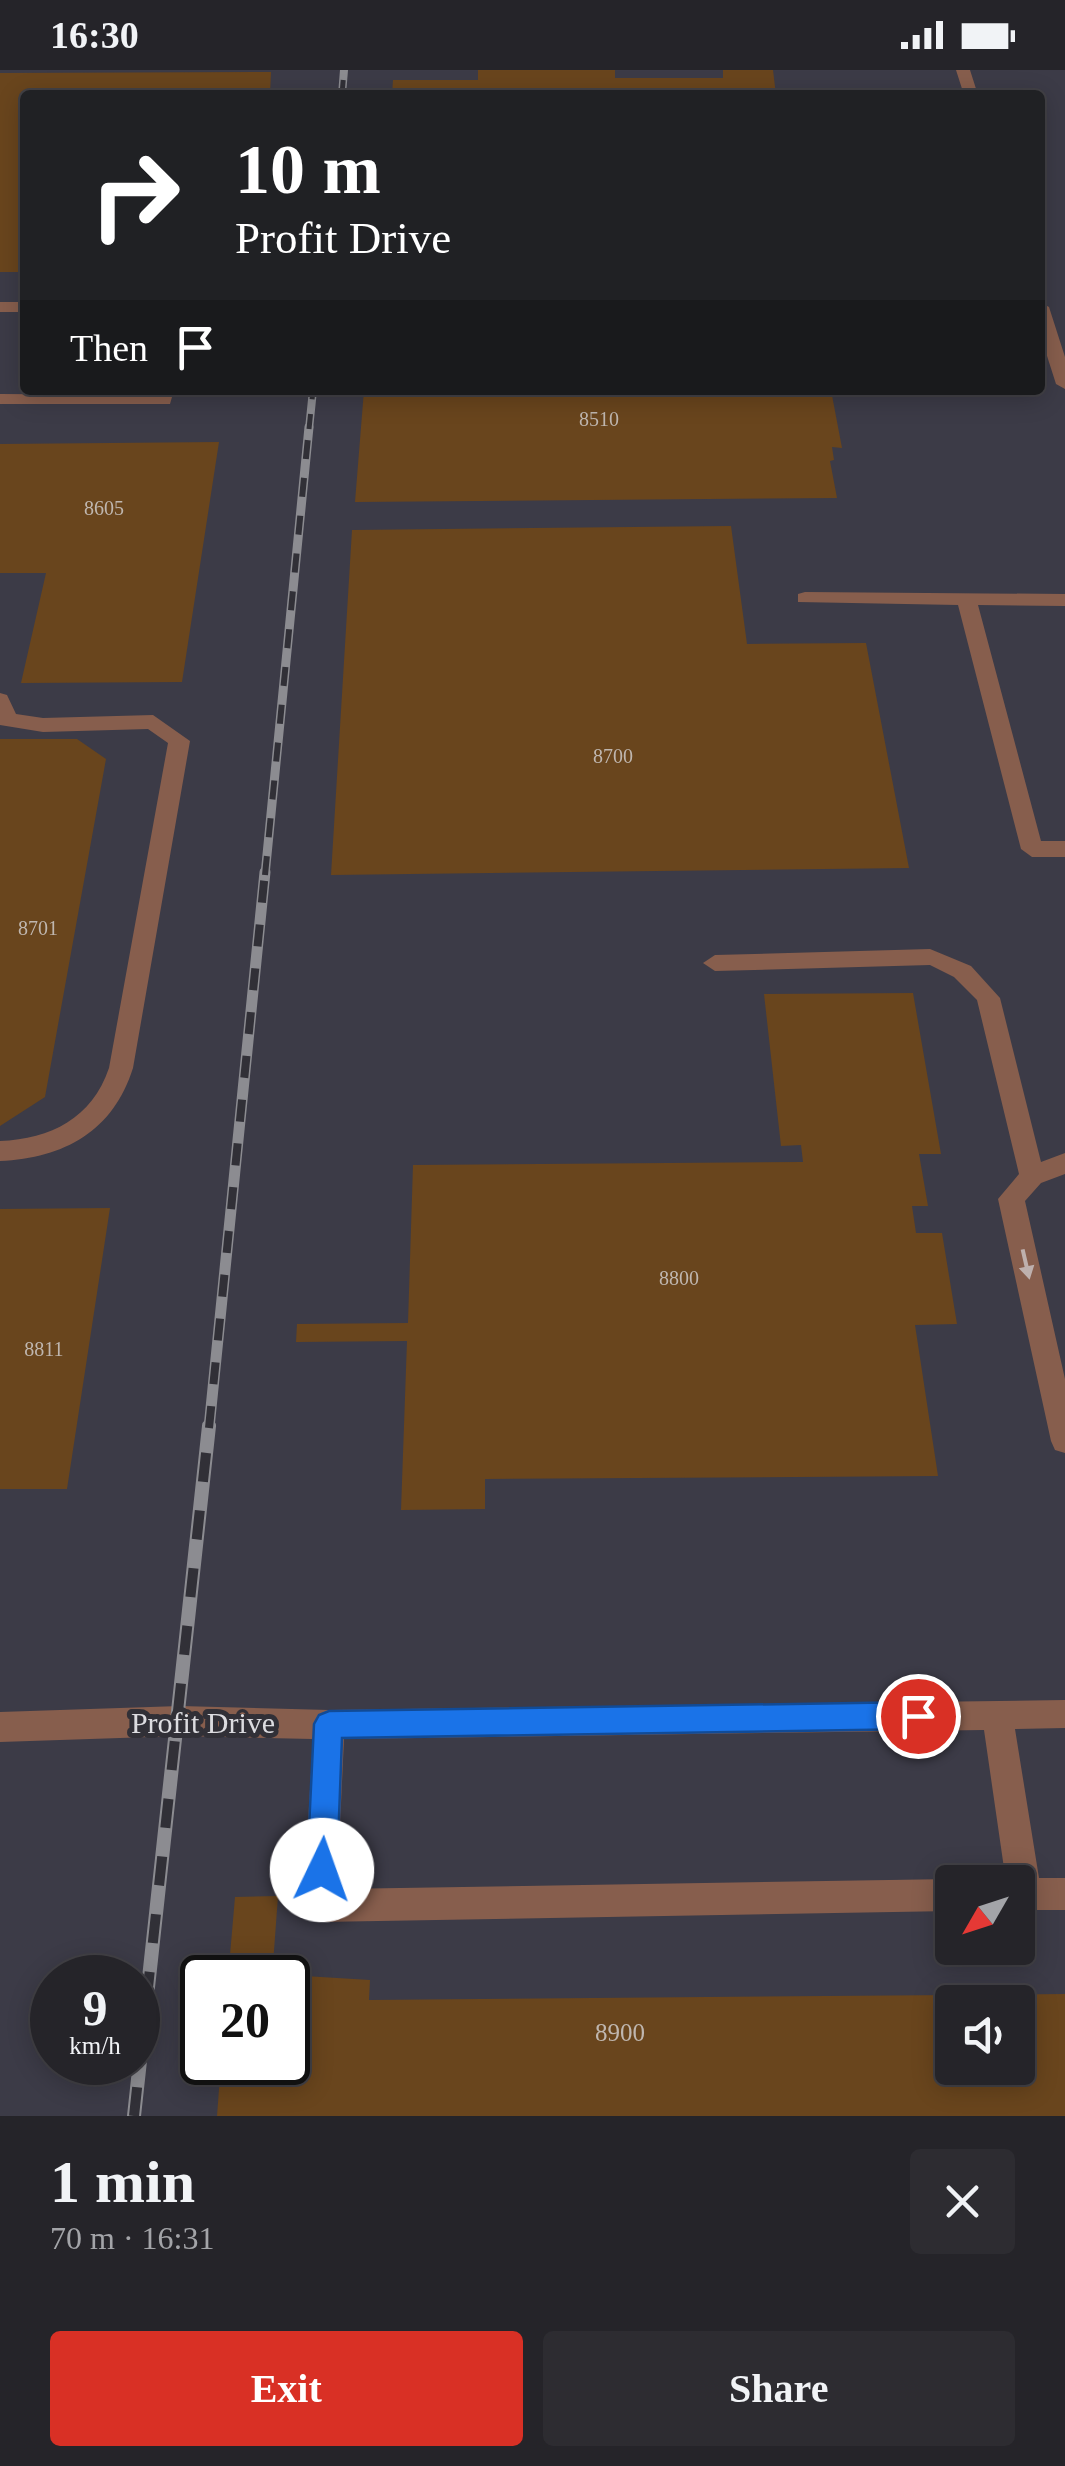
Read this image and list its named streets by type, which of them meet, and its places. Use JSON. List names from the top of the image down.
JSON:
{
  "streets": {
    "street": ["Profit Drive"]
  },
  "house_numbers": [
    "8510",
    "8605",
    "8700",
    "8701",
    "8800",
    "8811",
    "8900"
  ],
  "north": "bottom left",
  "page": {
    "status": "16:30",
    "turn": ["10 m", "Profit Drive"],
    "then": "Then",
    "speed": "9 km/h",
    "limit": "20",
    "heading": ["1 min", "70 m · 16:31"],
    "buttons": ["Exit", "Share"]
  }
}
